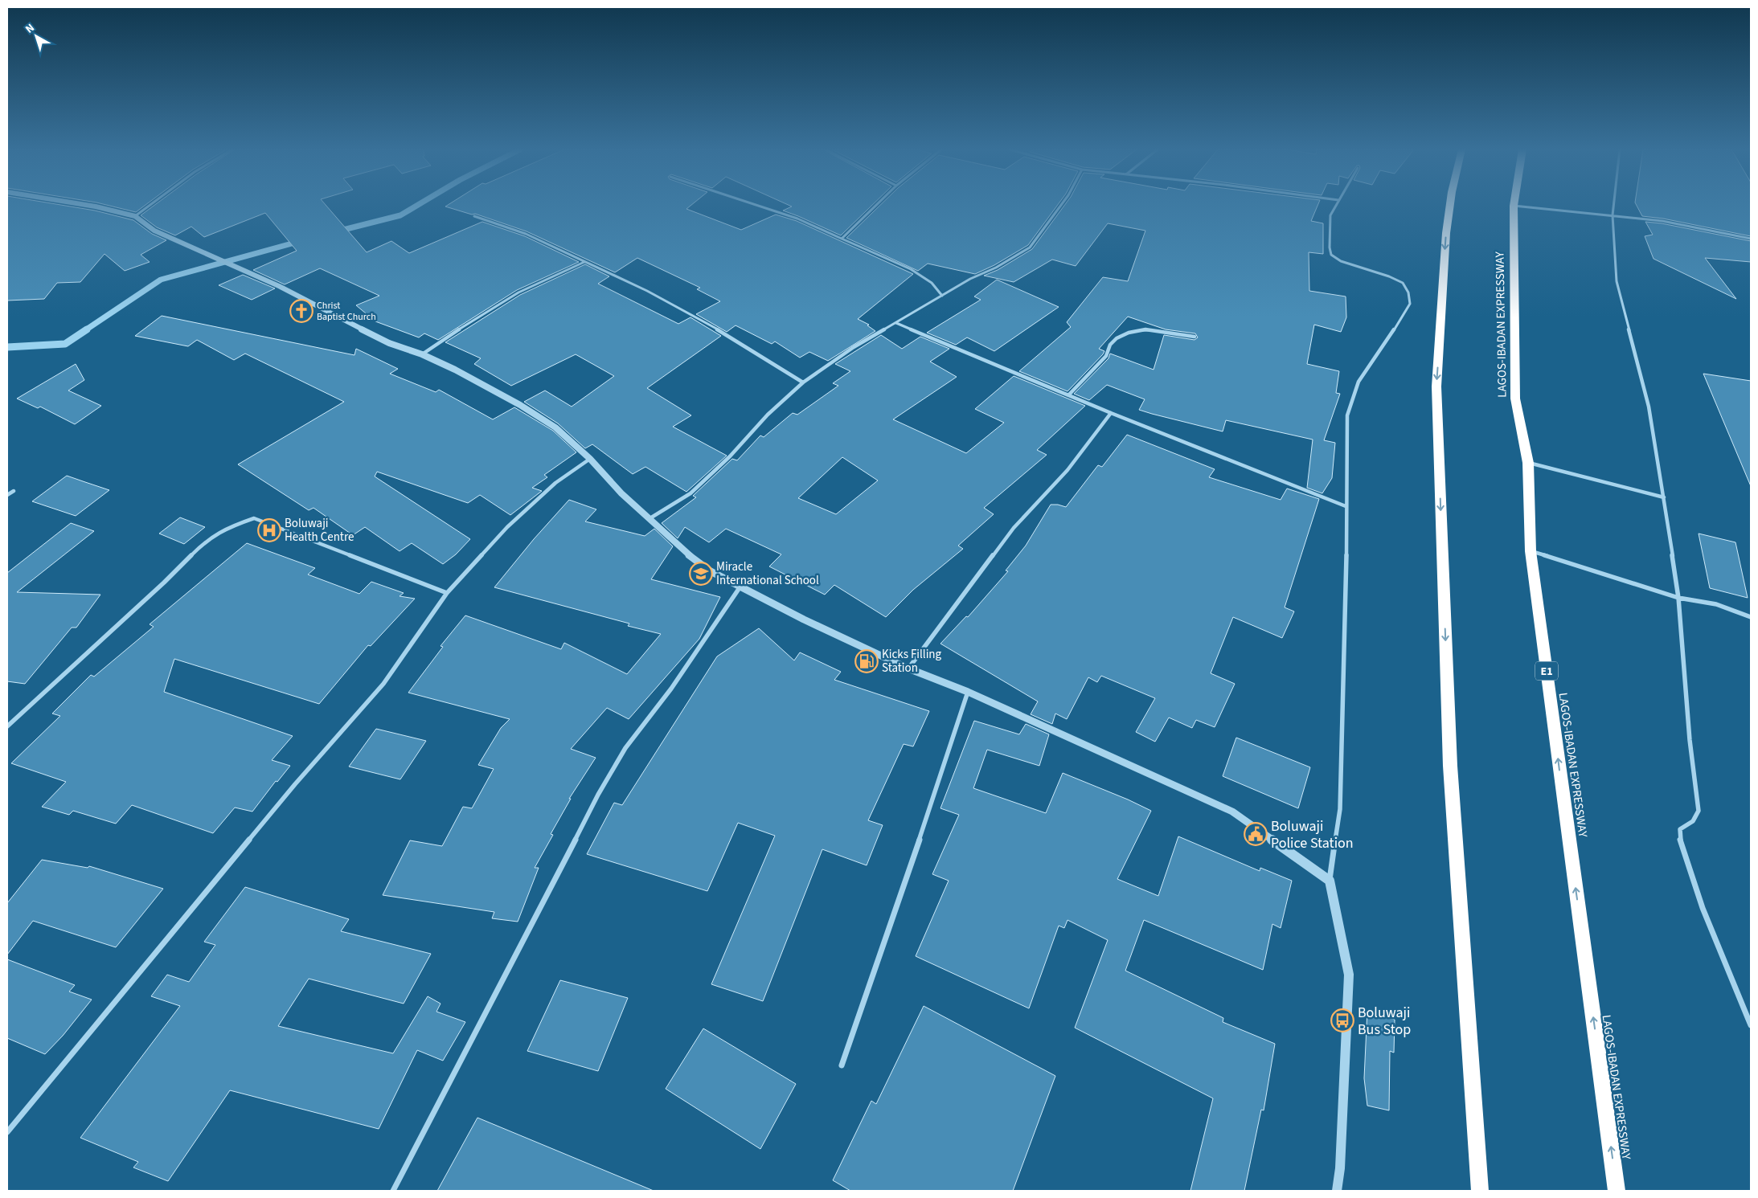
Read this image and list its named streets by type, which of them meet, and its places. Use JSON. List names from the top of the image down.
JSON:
{
  "streets": {
    "highway": ["LAGOS-IBADAN EXPRESSWAY", "E1"]
  },
  "places": {
    "church": ["Christ Baptist Church"],
    "hospital": ["Boluwaji Health Centre"],
    "school or university": ["Miracle International School"],
    "fuel station": ["Kicks Filling Station"],
    "public building": ["Boluwaji Police Station"],
    "bus stop": ["Boluwaji Bus Stop"]
  },
  "north": "top left"
}
